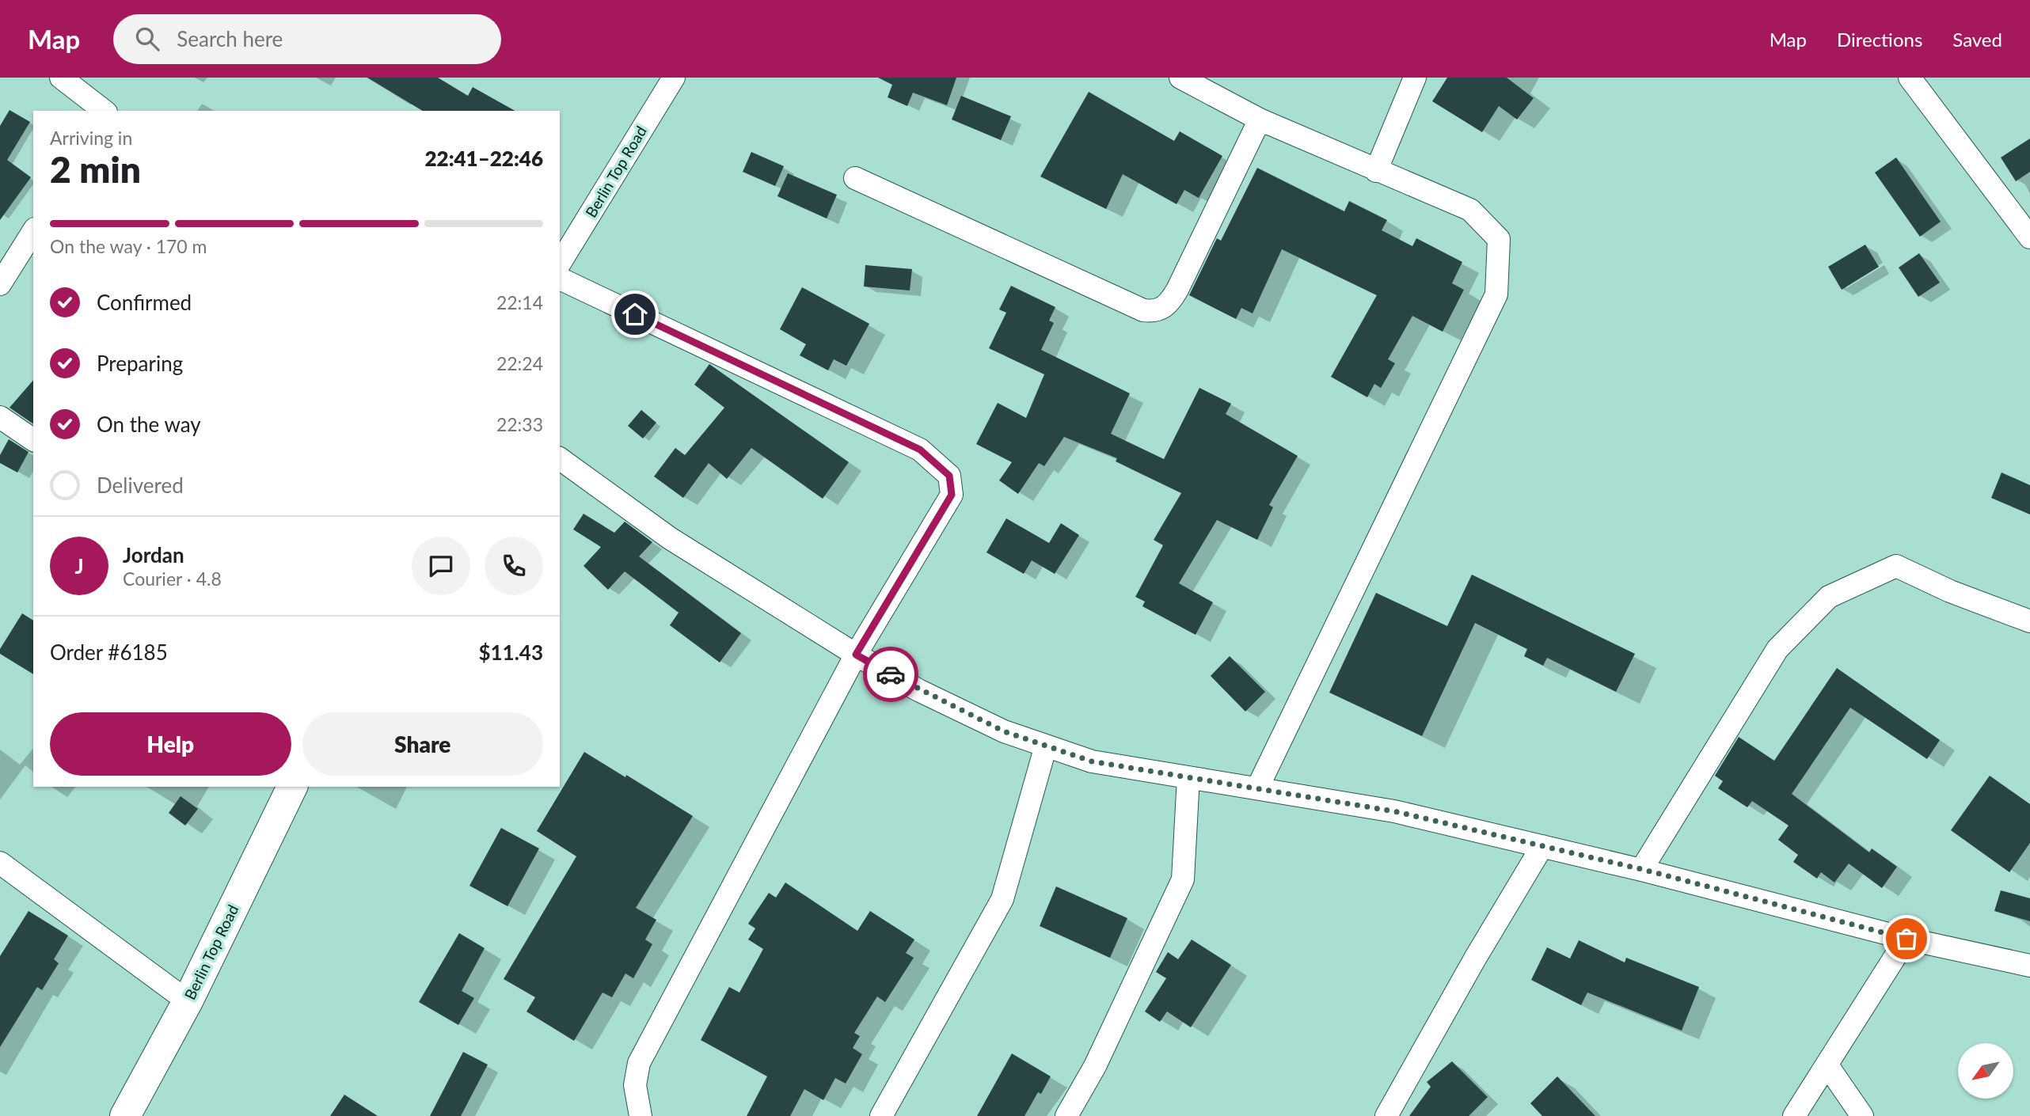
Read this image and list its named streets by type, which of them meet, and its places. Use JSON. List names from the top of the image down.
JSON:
{
  "streets": {
    "street": ["Berlin Top Road"]
  },
  "north": "bottom left",
  "page": {
    "header": "Map",
    "search": "Search here",
    "nav": ["Map", "Directions", "Saved"],
    "heading": ["2 min", "Arriving in", "22:41–22:46"],
    "panel": [
      "Jordan",
      "Courier · 4.8",
      "Order #6185",
      "$11.43"
    ],
    "bar": "On the way · 170 m",
    "list": [
      ["Confirmed", "22:14"],
      ["Preparing", "22:24"],
      ["On the way", "22:33"],
      "Delivered"
    ],
    "round": "J",
    "buttons": ["Help", "Share"]
  }
}
